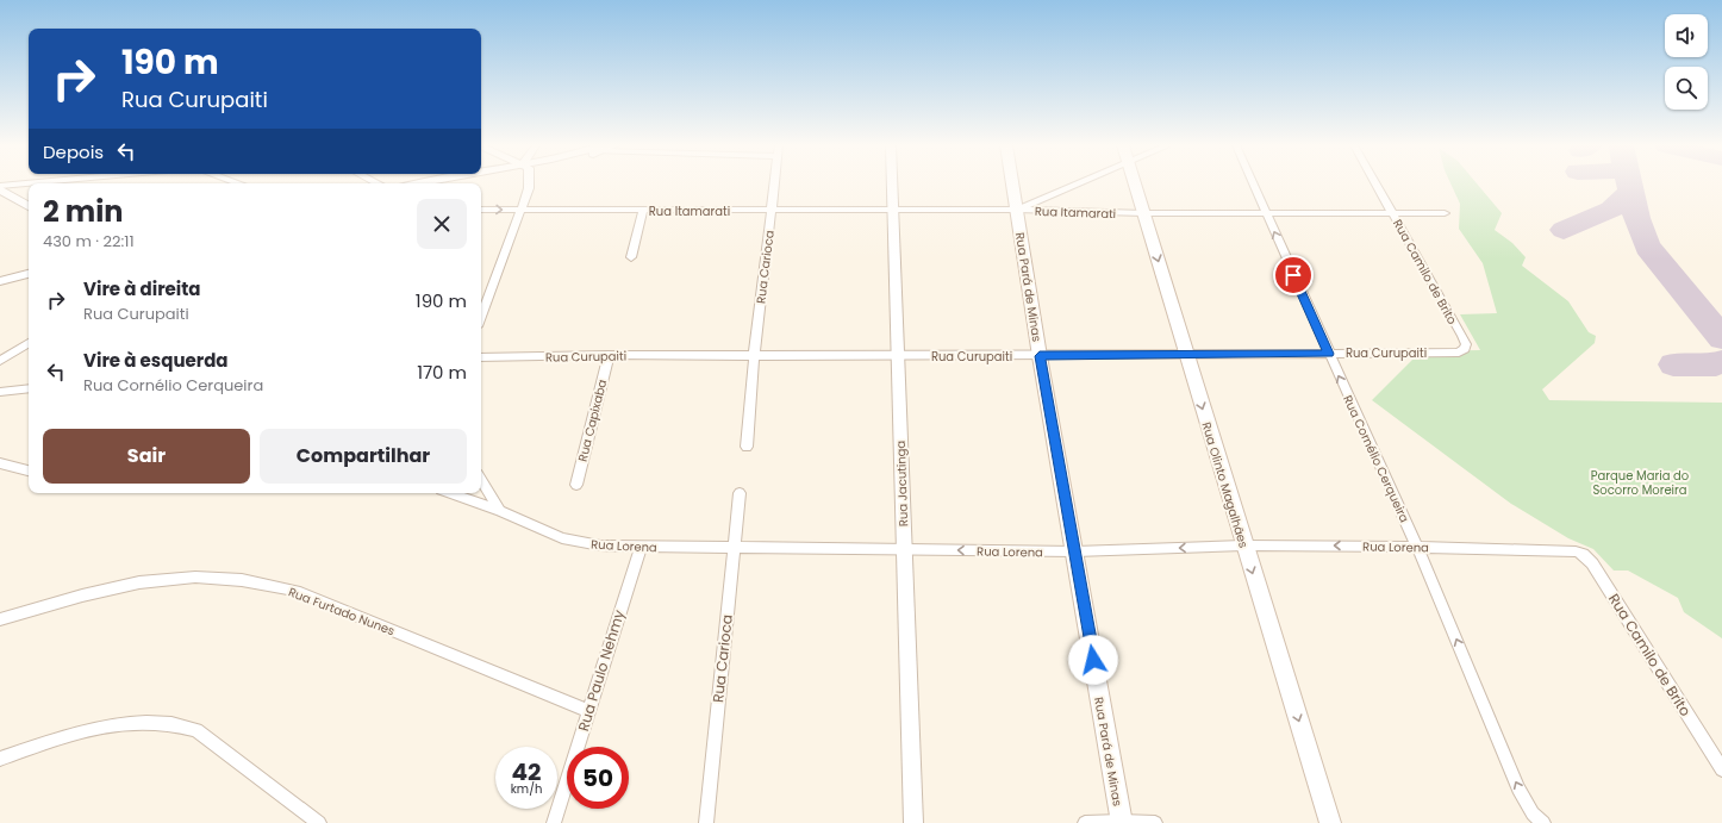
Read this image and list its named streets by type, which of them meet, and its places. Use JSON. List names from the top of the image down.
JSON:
{
  "streets": {
    "main road": ["Rua Pará de Minas", "Rua Olinto Magalhães"],
    "street": [
      "Rua Itamarati",
      "Rua Carioca",
      "Rua Camilo de Brito",
      "Rua Curupaiti",
      "Rua Capixaba",
      "Rua Cornélio Cerqueira",
      "Rua Jacutinga",
      "Rua Lorena",
      "Rua Furtado Nunes",
      "Rua Paulo Nehmy"
    ]
  },
  "crossings": [
    ["Rua Itamarati", "Rua Carioca"],
    ["Rua Itamarati", "Rua Camilo de Brito"],
    ["Rua Itamarati", "Rua Pará de Minas"],
    ["Rua Itamarati", "Rua Cornélio Cerqueira"],
    ["Rua Itamarati", "Rua Jacutinga"],
    ["Rua Itamarati", "Rua Olinto Magalhães"],
    ["Rua Carioca", "Rua Curupaiti"],
    ["Rua Carioca", "Rua Lorena"],
    ["Rua Camilo de Brito", "Rua Curupaiti"],
    ["Rua Camilo de Brito", "Rua Lorena"],
    ["Rua Pará de Minas", "Rua Curupaiti"],
    ["Rua Pará de Minas", "Rua Lorena"],
    ["Rua Curupaiti", "Rua Capixaba"],
    ["Rua Curupaiti", "Rua Cornélio Cerqueira"],
    ["Rua Curupaiti", "Rua Jacutinga"],
    ["Rua Curupaiti", "Rua Olinto Magalhães"],
    ["Rua Cornélio Cerqueira", "Rua Lorena"],
    ["Rua Jacutinga", "Rua Lorena"],
    ["Rua Olinto Magalhães", "Rua Lorena"],
    ["Rua Lorena", "Rua Paulo Nehmy"],
    ["Rua Furtado Nunes", "Rua Paulo Nehmy"]
  ],
  "one_way": ["Rua Cornélio Cerqueira", "Rua Olinto Magalhães", "Rua Lorena"],
  "parks": ["Parque Maria do Socorro Moreira"],
  "page": {
    "turn": ["190 m", "Rua Curupaiti"],
    "then": "Depois",
    "heading": ["2 min", "430 m · 22:11"],
    "list": [
      {
        "name": "Vire à direita",
        "note": "Rua Curupaiti",
        "value": "190 m"
      },
      {
        "name": "Vire à esquerda",
        "note": "Rua Cornélio Cerqueira",
        "value": "170 m"
      }
    ],
    "buttons": ["Sair", "Compartilhar"],
    "speed": "42 km/h",
    "limit": "50"
  }
}
